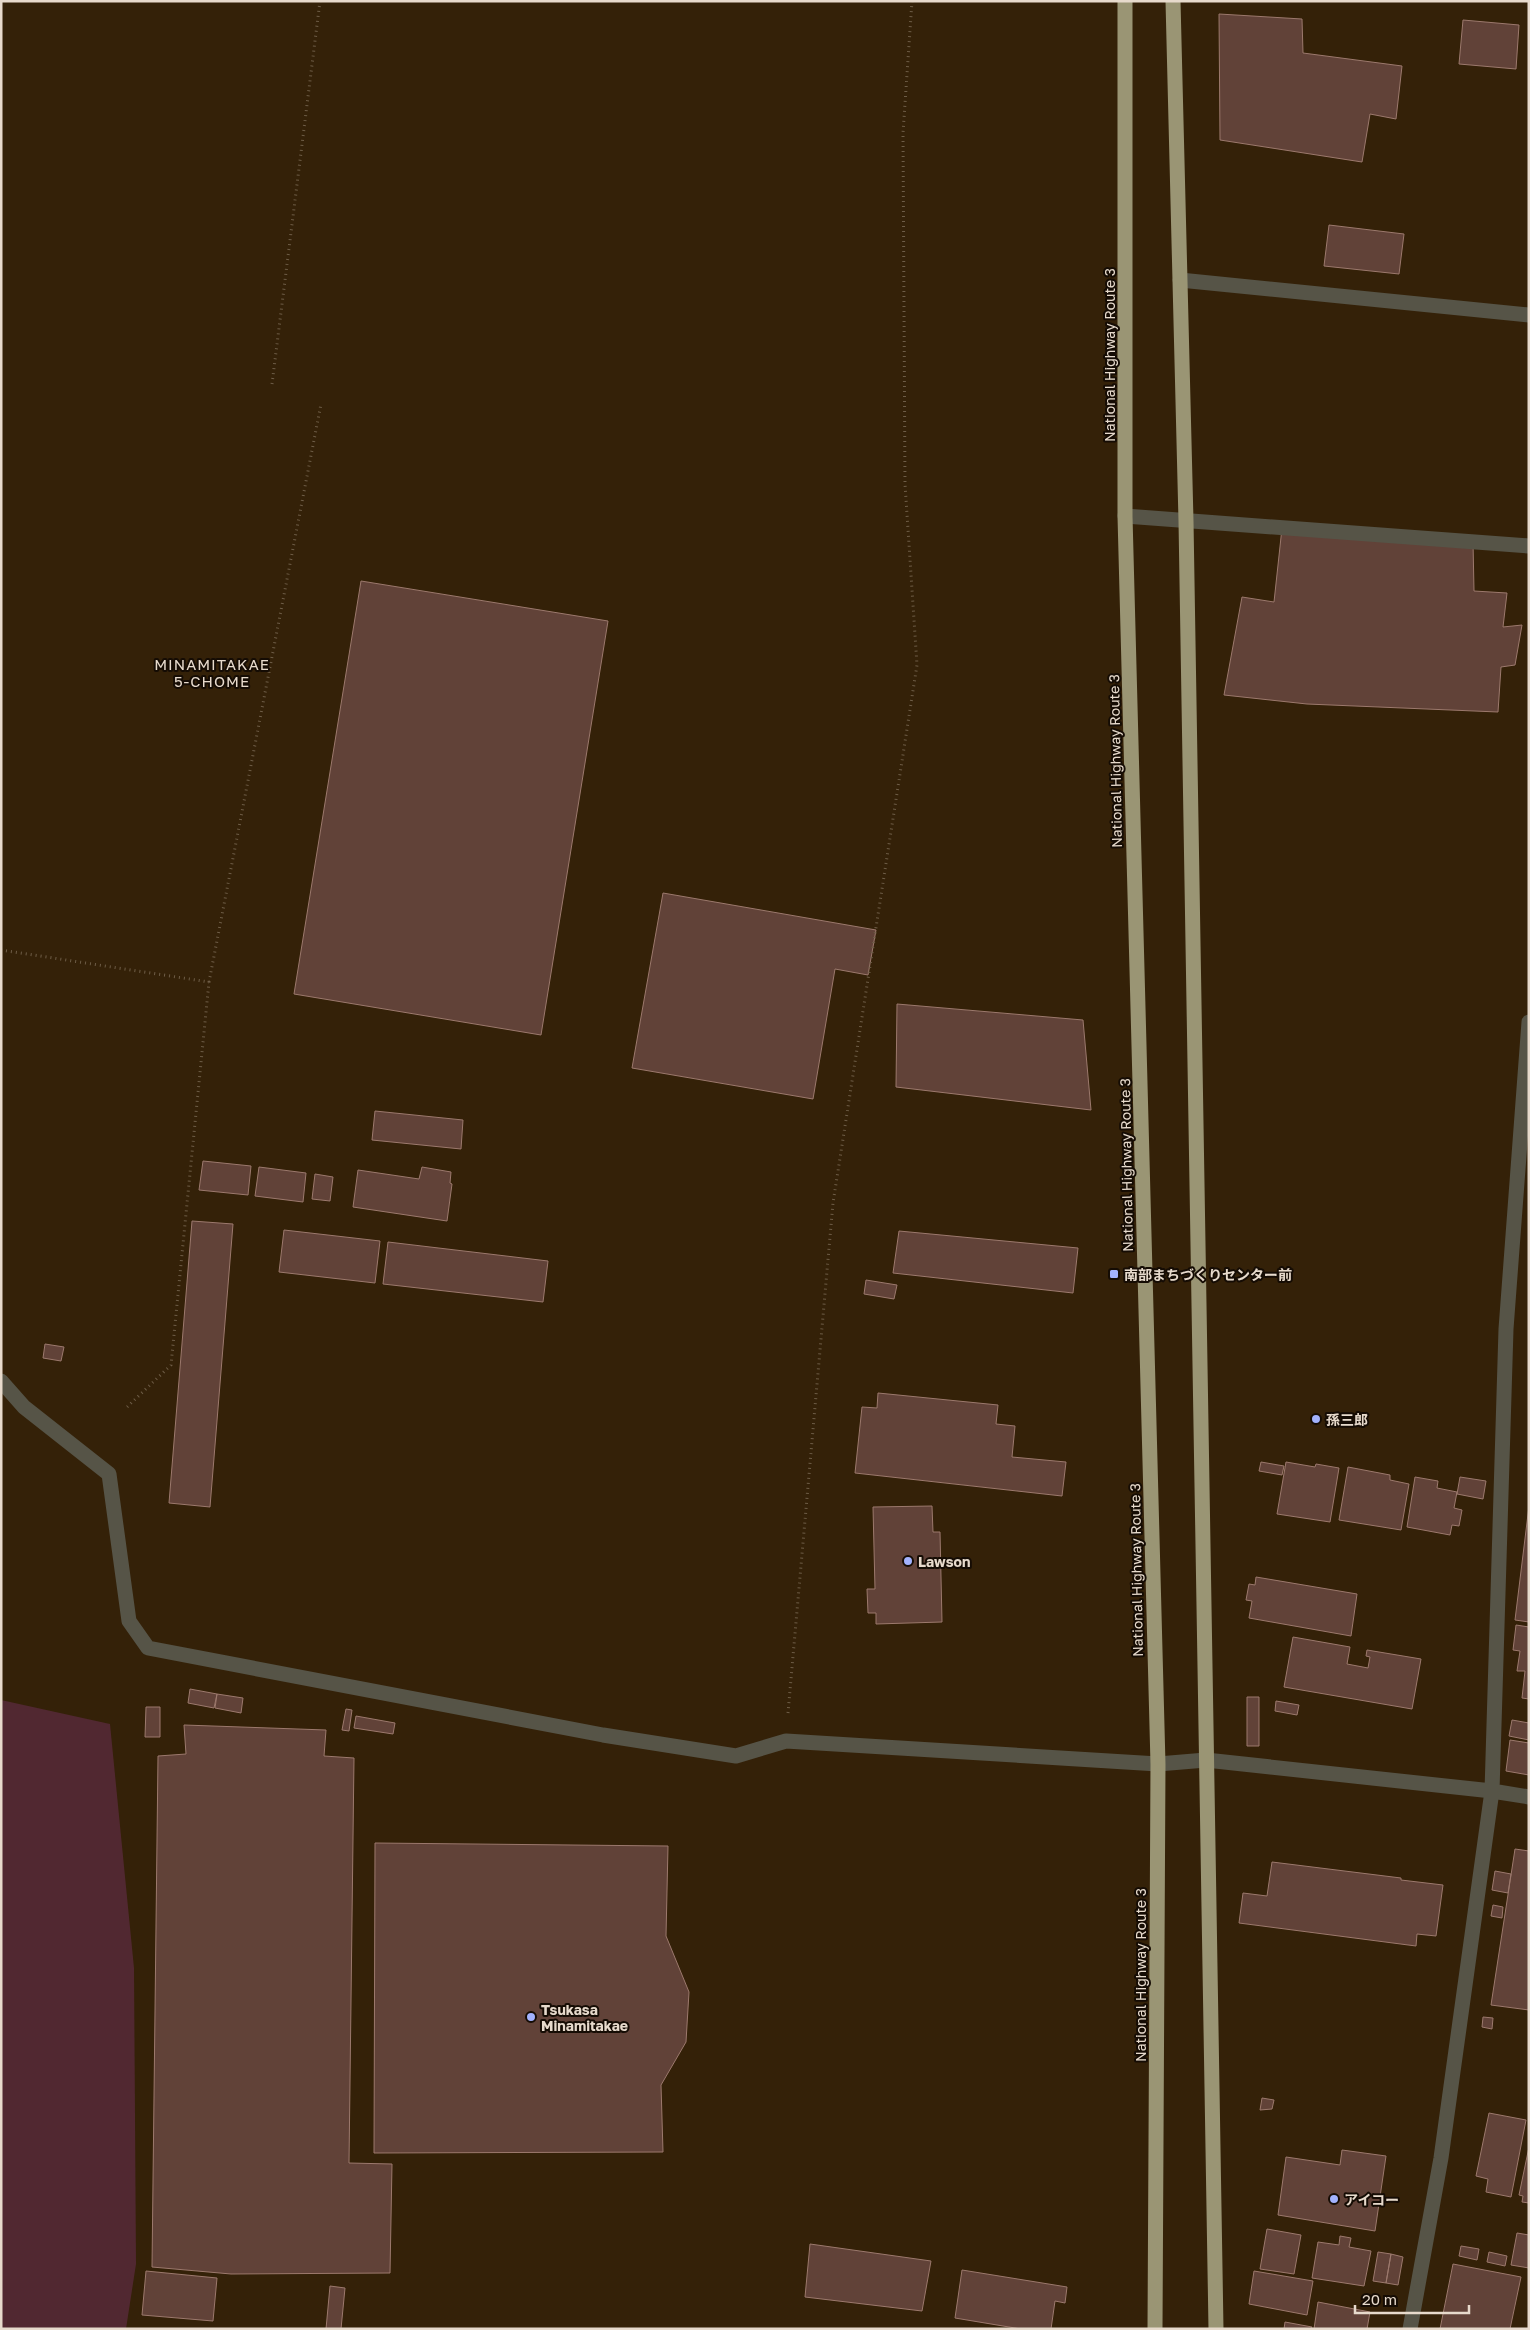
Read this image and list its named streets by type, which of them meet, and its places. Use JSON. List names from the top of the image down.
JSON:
{
  "streets": {
    "highway": ["National Highway Route 3"]
  },
  "districts": ["MINAMITAKAE 5-CHOME"],
  "places": {
    "transit": ["南部まちづくりセンター前"],
    "other": [
      "孫三郎",
      "Lawson",
      "Tsukasa Minamitakae",
      "アイコー"
    ]
  },
  "scale_bar": "20 m"
}
